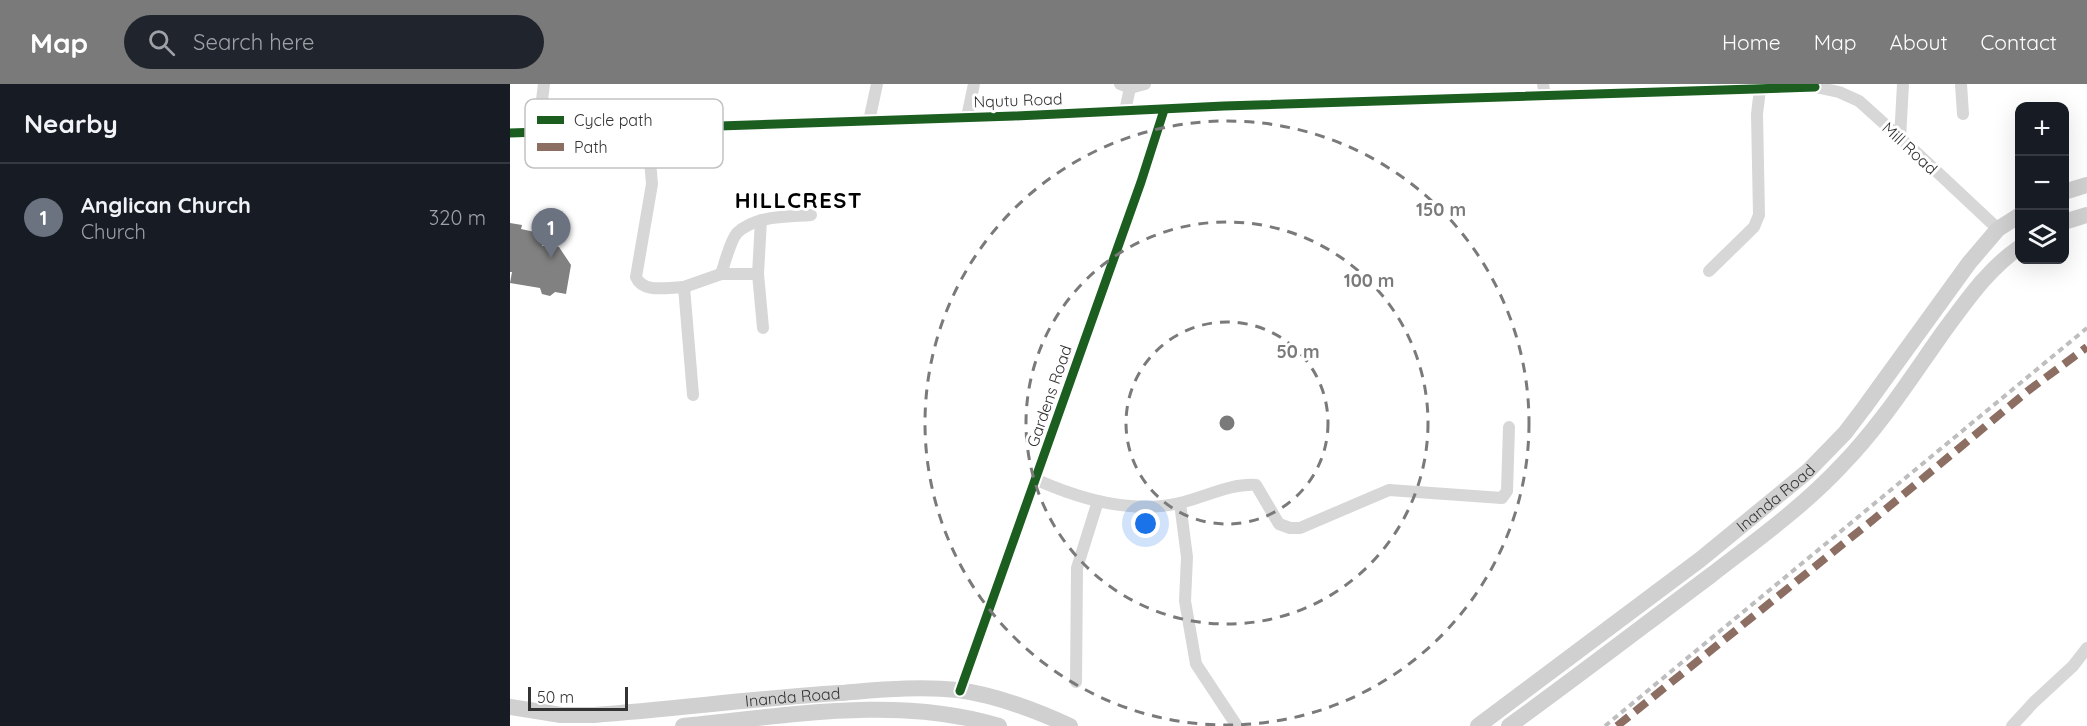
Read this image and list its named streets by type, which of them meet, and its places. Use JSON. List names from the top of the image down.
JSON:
{
  "streets": {
    "main road": ["Inanda Road"],
    "street": ["Nqutu Road", "Mill Road", "Gardens Road"]
  },
  "crossings": [
    ["Nqutu Road", "Mill Road"],
    ["Nqutu Road", "Gardens Road"],
    ["Mill Road", "Inanda Road"],
    ["Gardens Road", "Inanda Road"]
  ],
  "districts": ["HILLCREST"],
  "legend": ["Cycle path", "Path"],
  "scale_bar": "50 m",
  "page": {
    "header": "Map",
    "search": "Search here",
    "nav": [
      "Home",
      "Map",
      "About",
      "Contact"
    ],
    "heading": "Nearby",
    "map_buttons": ["+", "−"],
    "list": [
      {
        "mark": "1",
        "name": "Anglican Church",
        "note": "Church",
        "value": "320 m"
      }
    ],
    "pins": "1",
    "scale": "50 m"
  },
  "rings": ["150 m", "100 m", "50 m"]
}
